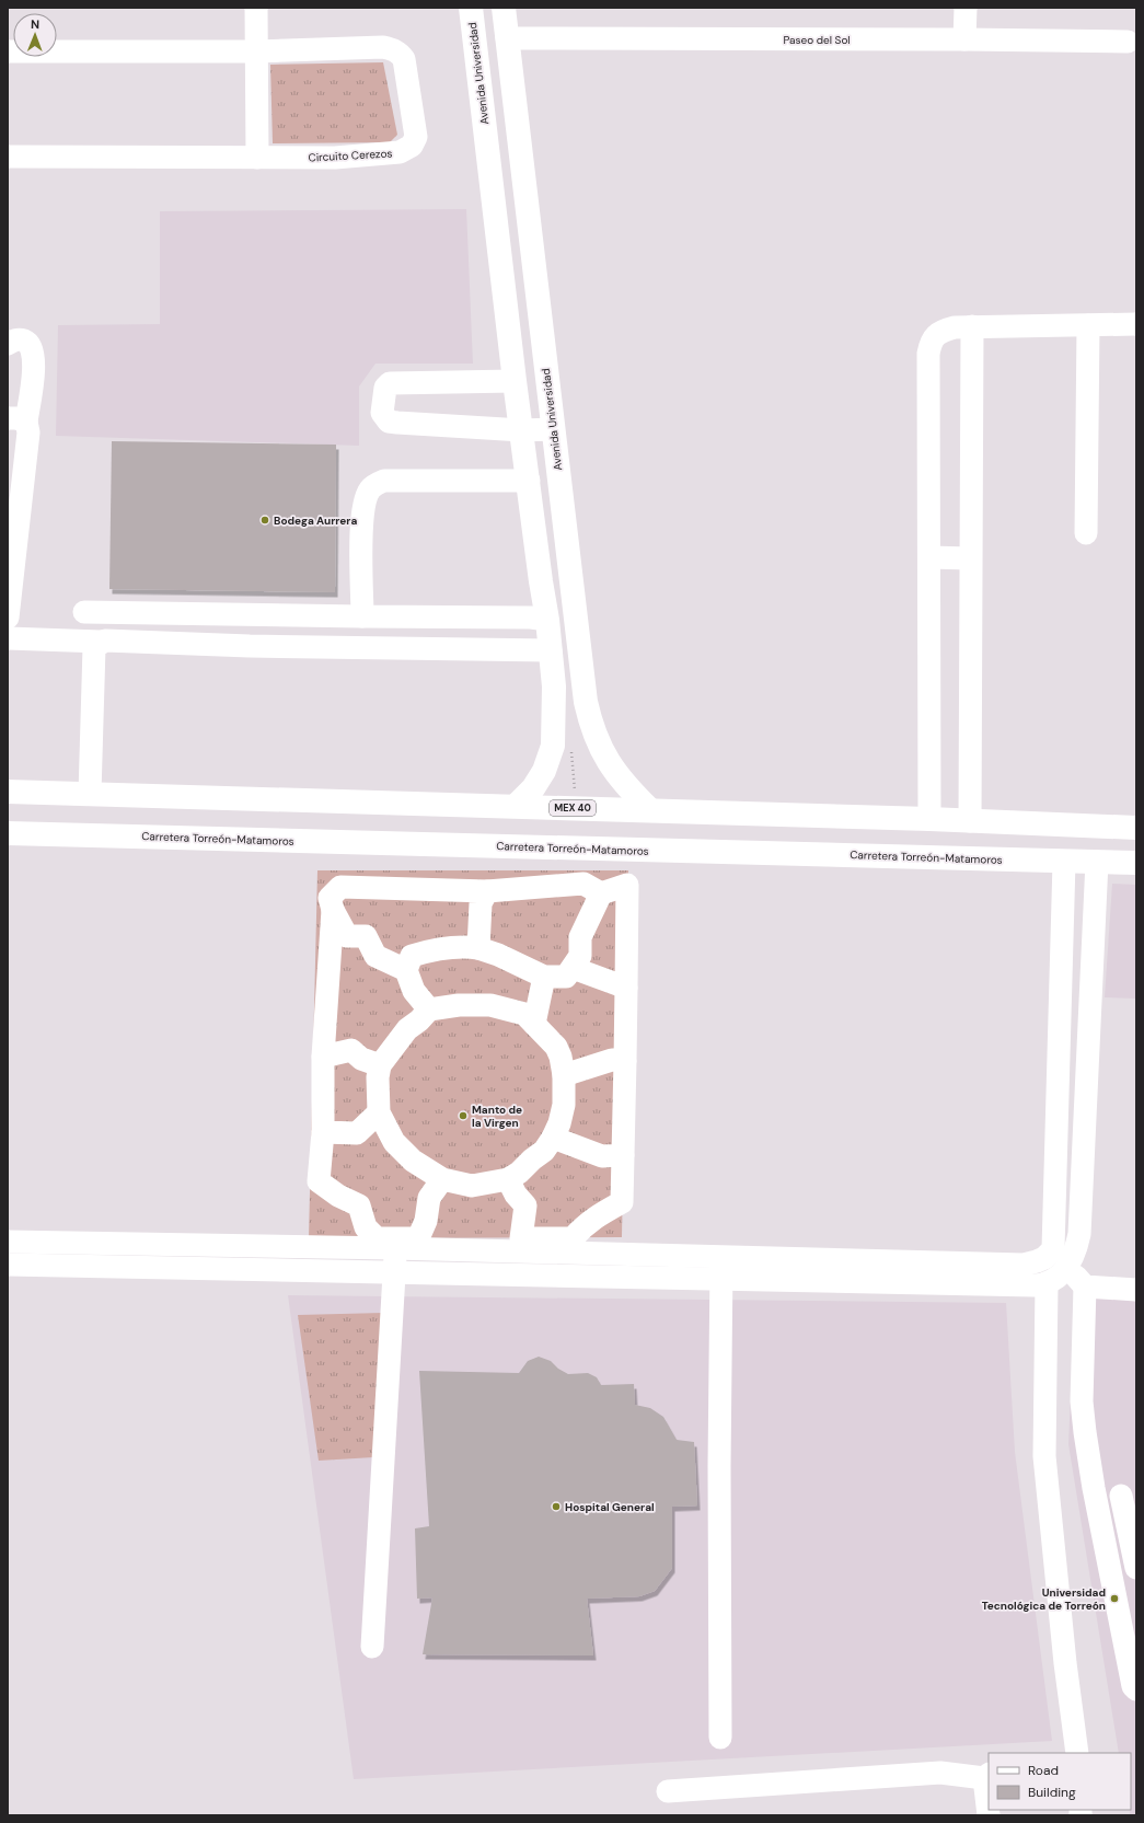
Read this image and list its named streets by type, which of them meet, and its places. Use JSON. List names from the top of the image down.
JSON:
{
  "streets": {
    "main road": ["Avenida Universidad", "MEX 40", "Carretera Torreón-Matamoros"],
    "street": ["Paseo del Sol", "Circuito Cerezos"]
  },
  "crossings": [
    ["Paseo del Sol", "Avenida Universidad"],
    ["Avenida Universidad", "MEX 40"]
  ],
  "places": [
    "Bodega Aurrera",
    "Manto de la Virgen",
    "Hospital General",
    "Universidad Tecnológica de Torreón"
  ],
  "legend": ["Road", "Building"],
  "north": "top"
}
